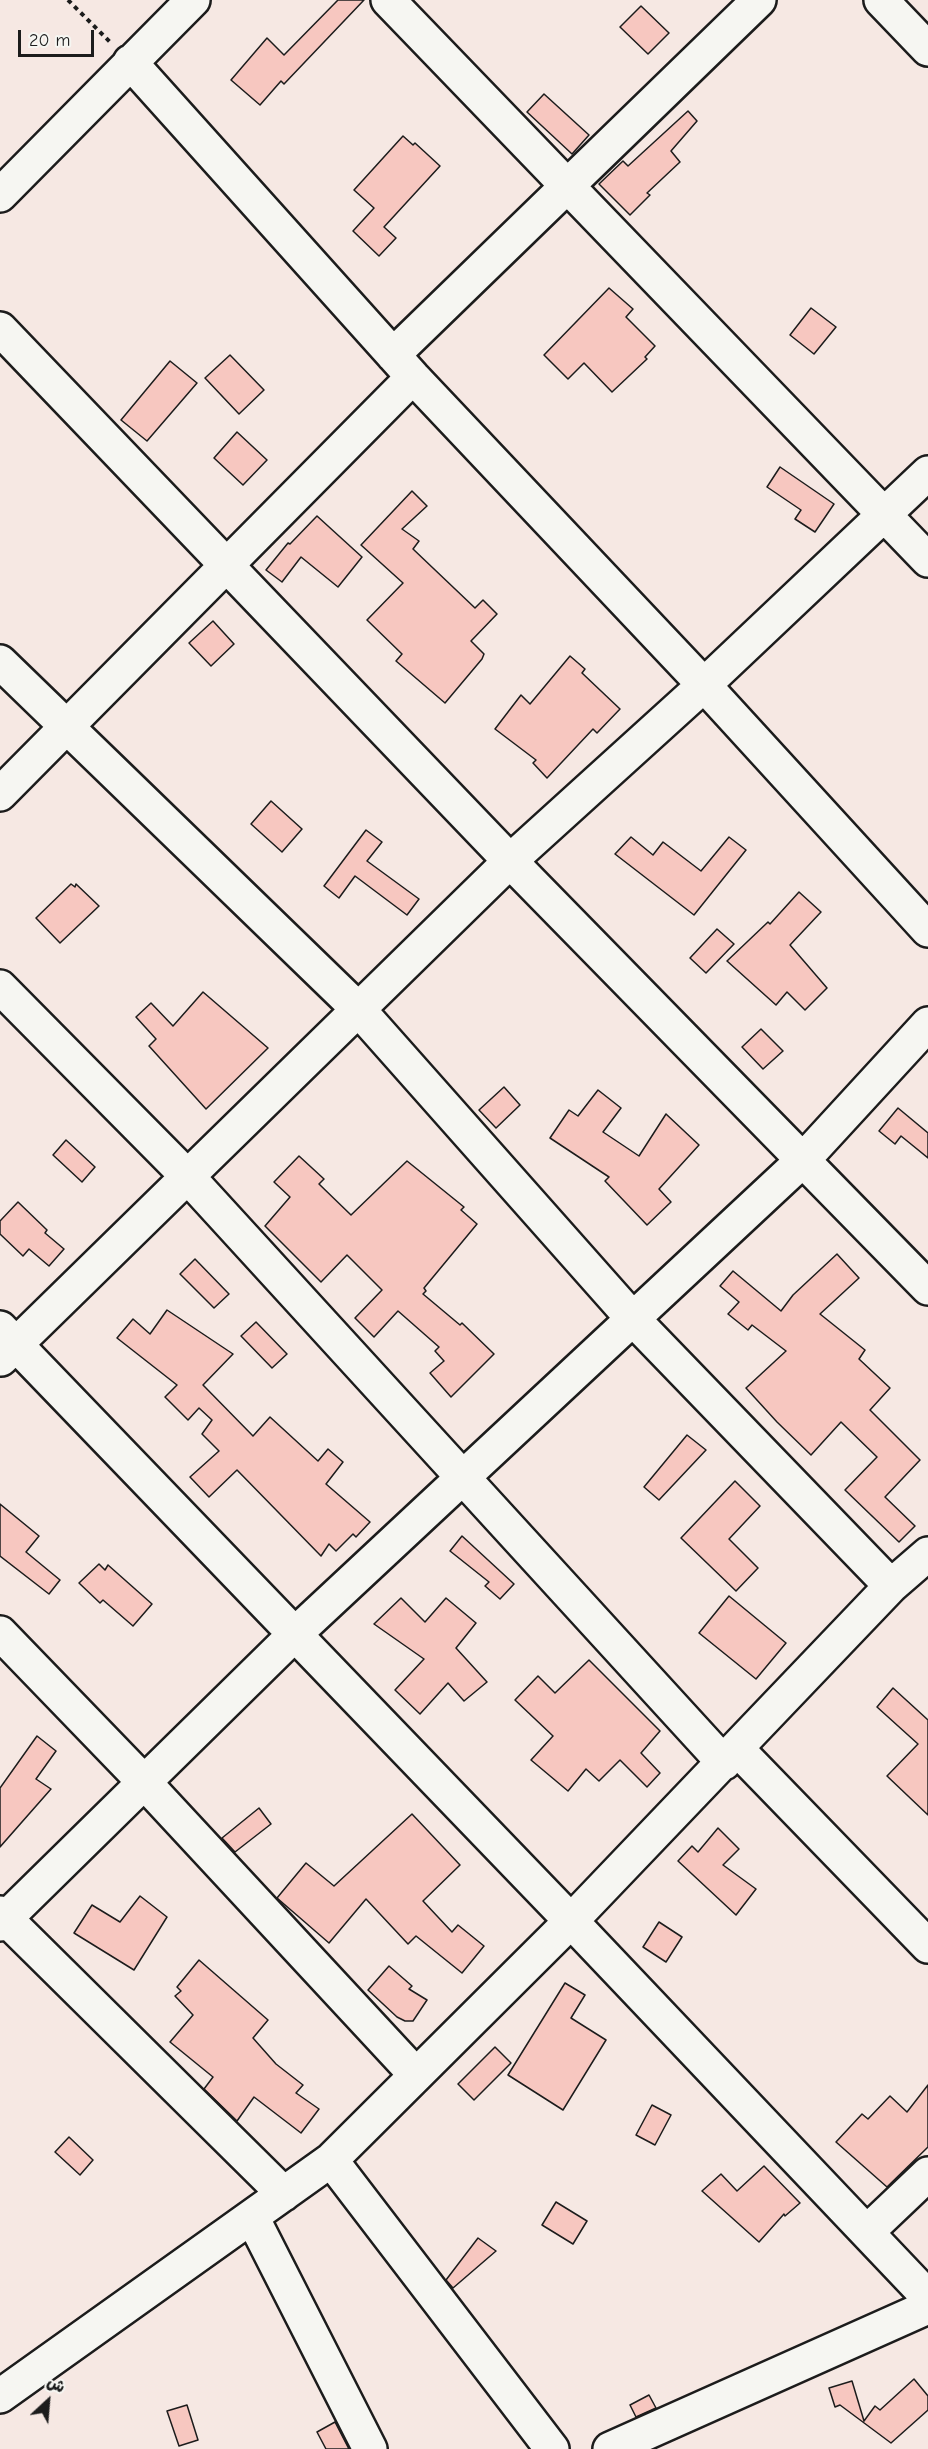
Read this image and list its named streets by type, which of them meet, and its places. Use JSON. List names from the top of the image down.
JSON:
{
  "scale_bar": "20 m",
  "north": "top right"
}
